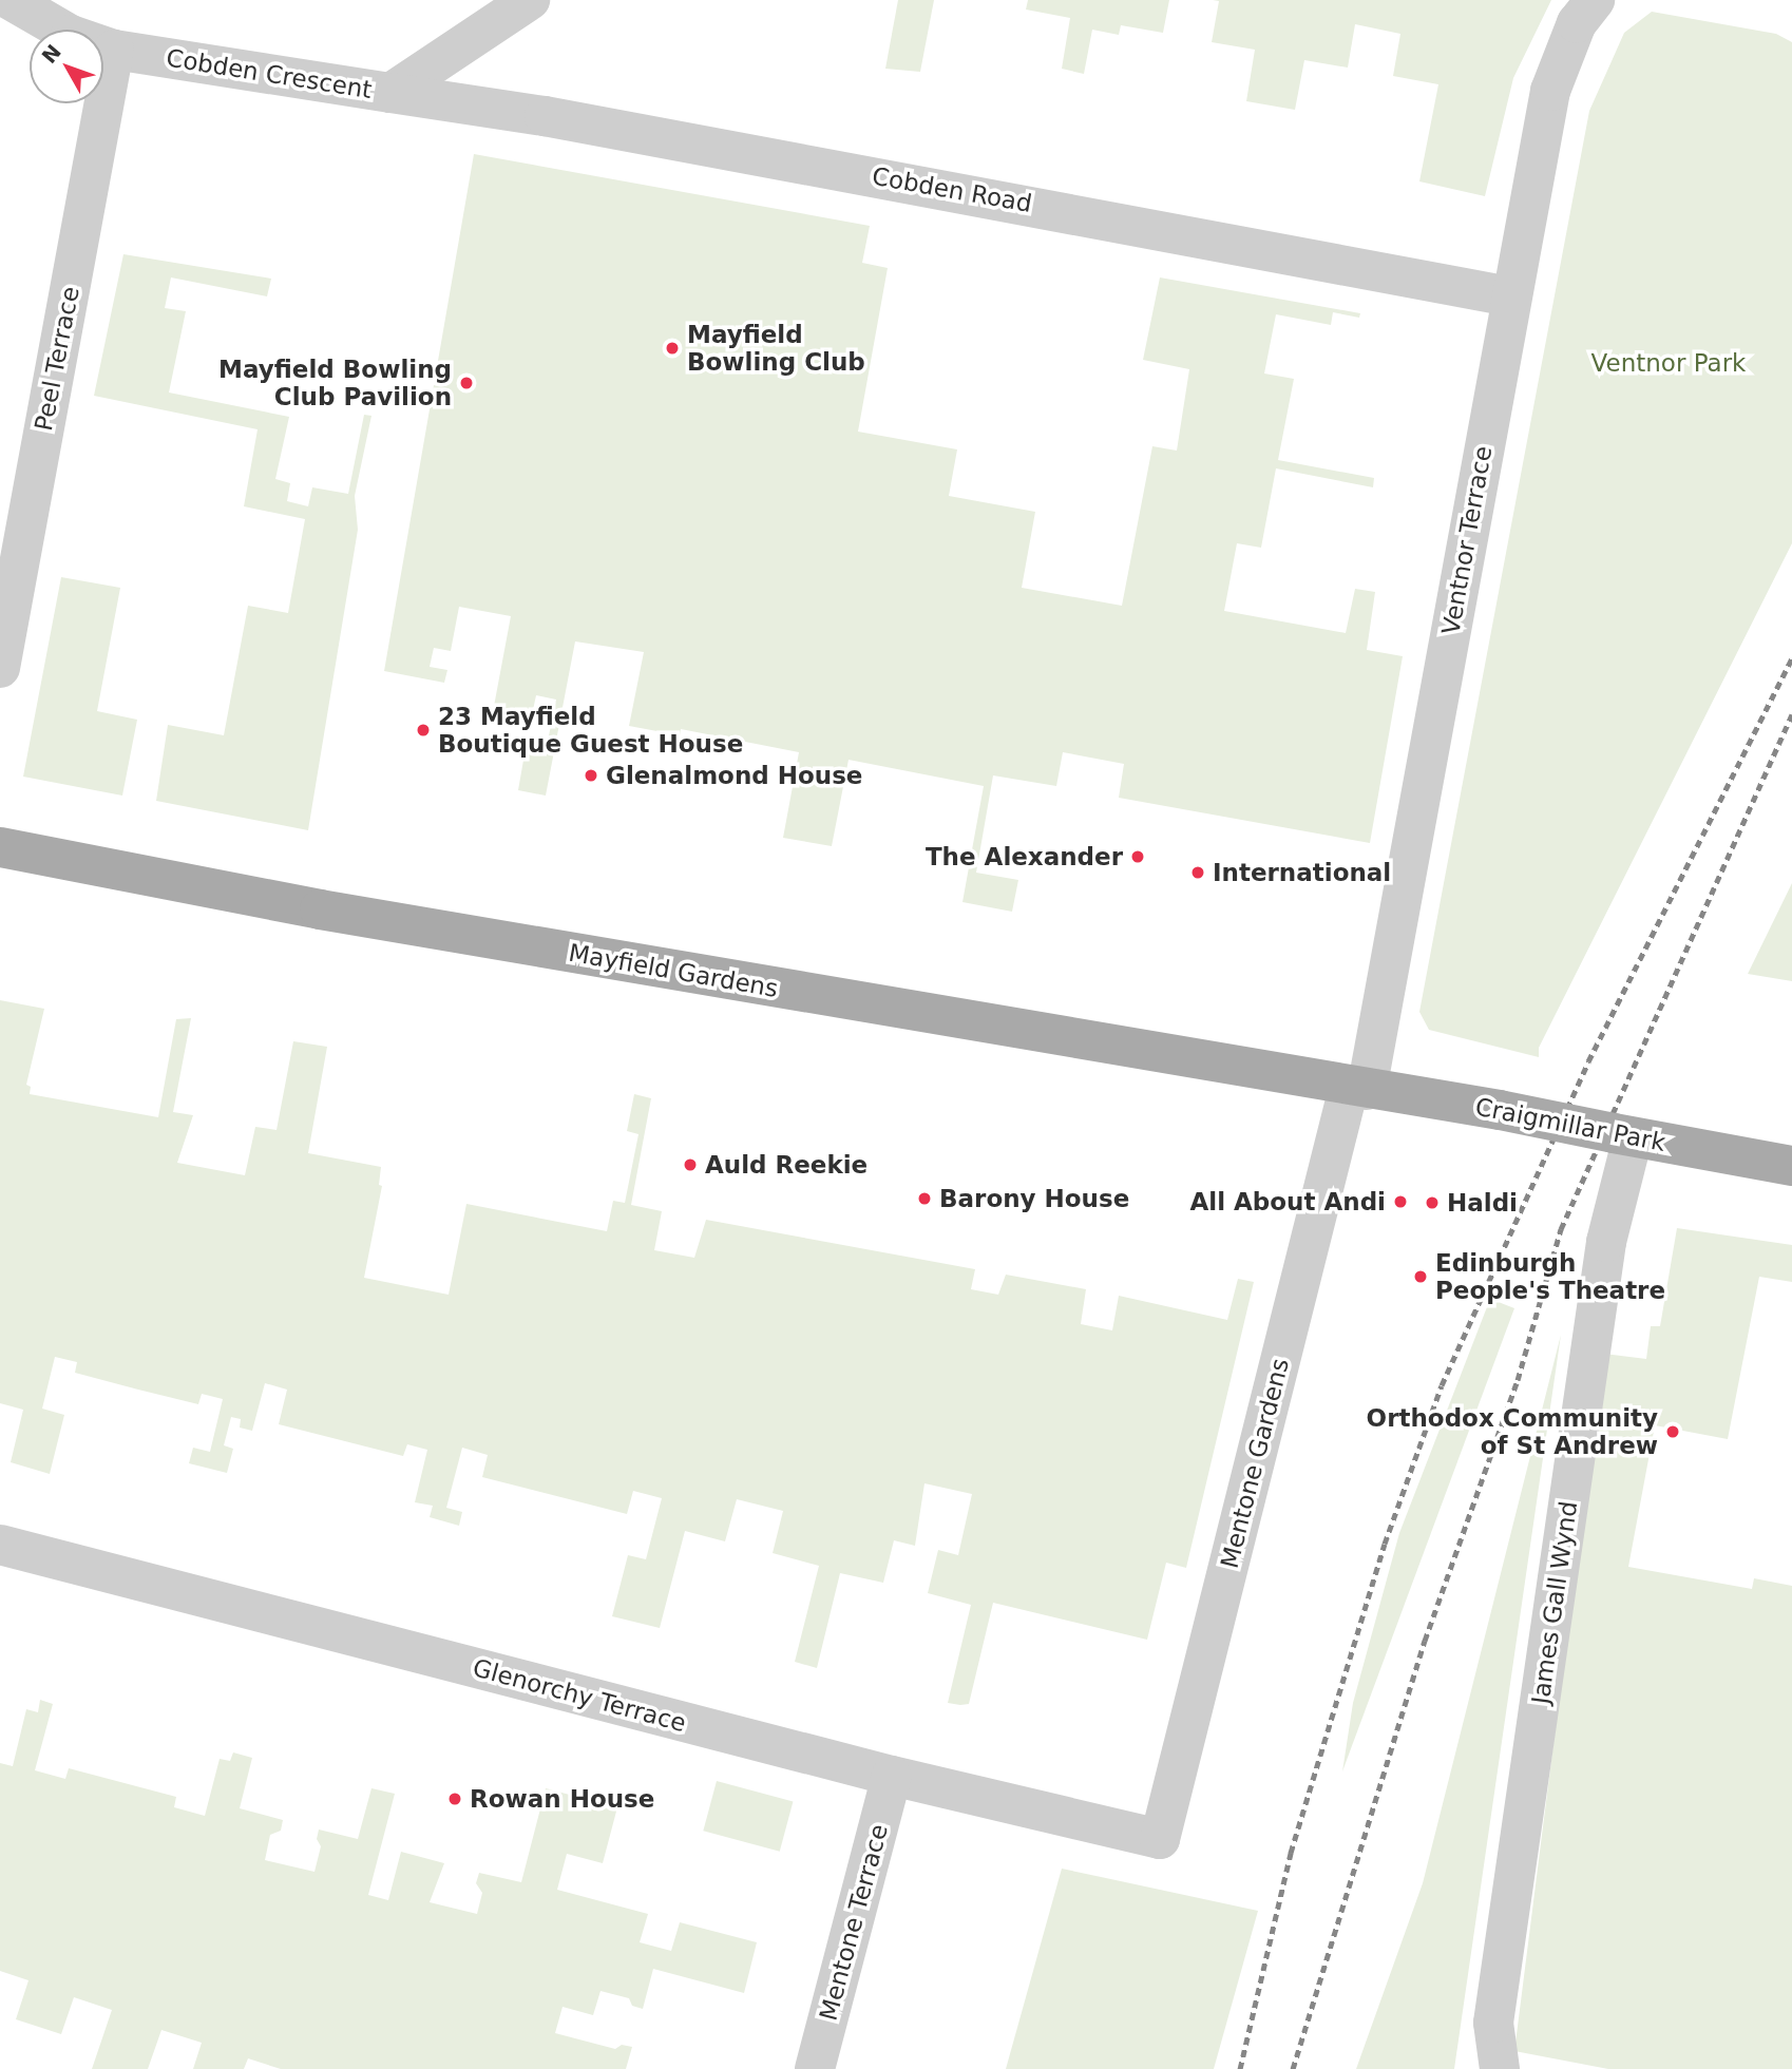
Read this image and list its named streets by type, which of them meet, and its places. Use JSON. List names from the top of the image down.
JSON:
{
  "streets": {
    "main road": ["Mayfield Gardens", "Craigmillar Park"],
    "street": [
      "Cobden Crescent",
      "Cobden Road",
      "Peel Terrace",
      "Ventnor Terrace",
      "Mentone Gardens",
      "James Gall Wynd",
      "Glenorchy Terrace",
      "Mentone Terrace"
    ]
  },
  "crossings": [
    ["Cobden Crescent", "Cobden Road"],
    ["Cobden Crescent", "Peel Terrace"],
    ["Cobden Road", "Ventnor Terrace"],
    ["Ventnor Terrace", "Mayfield Gardens"],
    ["Ventnor Terrace", "Craigmillar Park"],
    ["Ventnor Terrace", "Mentone Gardens"],
    ["Mayfield Gardens", "Craigmillar Park"],
    ["Mayfield Gardens", "Mentone Gardens"],
    ["Craigmillar Park", "Mentone Gardens"],
    ["Craigmillar Park", "James Gall Wynd"],
    ["Mentone Gardens", "Glenorchy Terrace"],
    ["Glenorchy Terrace", "Mentone Terrace"]
  ],
  "parks": ["Ventnor Park"],
  "places": [
    "Mayfield Bowling Club",
    "Mayfield Bowling Club Pavilion",
    "23 Mayfield Boutique Guest House",
    "Glenalmond House",
    "The Alexander",
    "International",
    "Auld Reekie",
    "Barony House",
    "All About Andi",
    "Haldi",
    "Edinburgh People's Theatre",
    "Orthodox Community of St Andrew",
    "Rowan House"
  ],
  "north": "top left"
}
